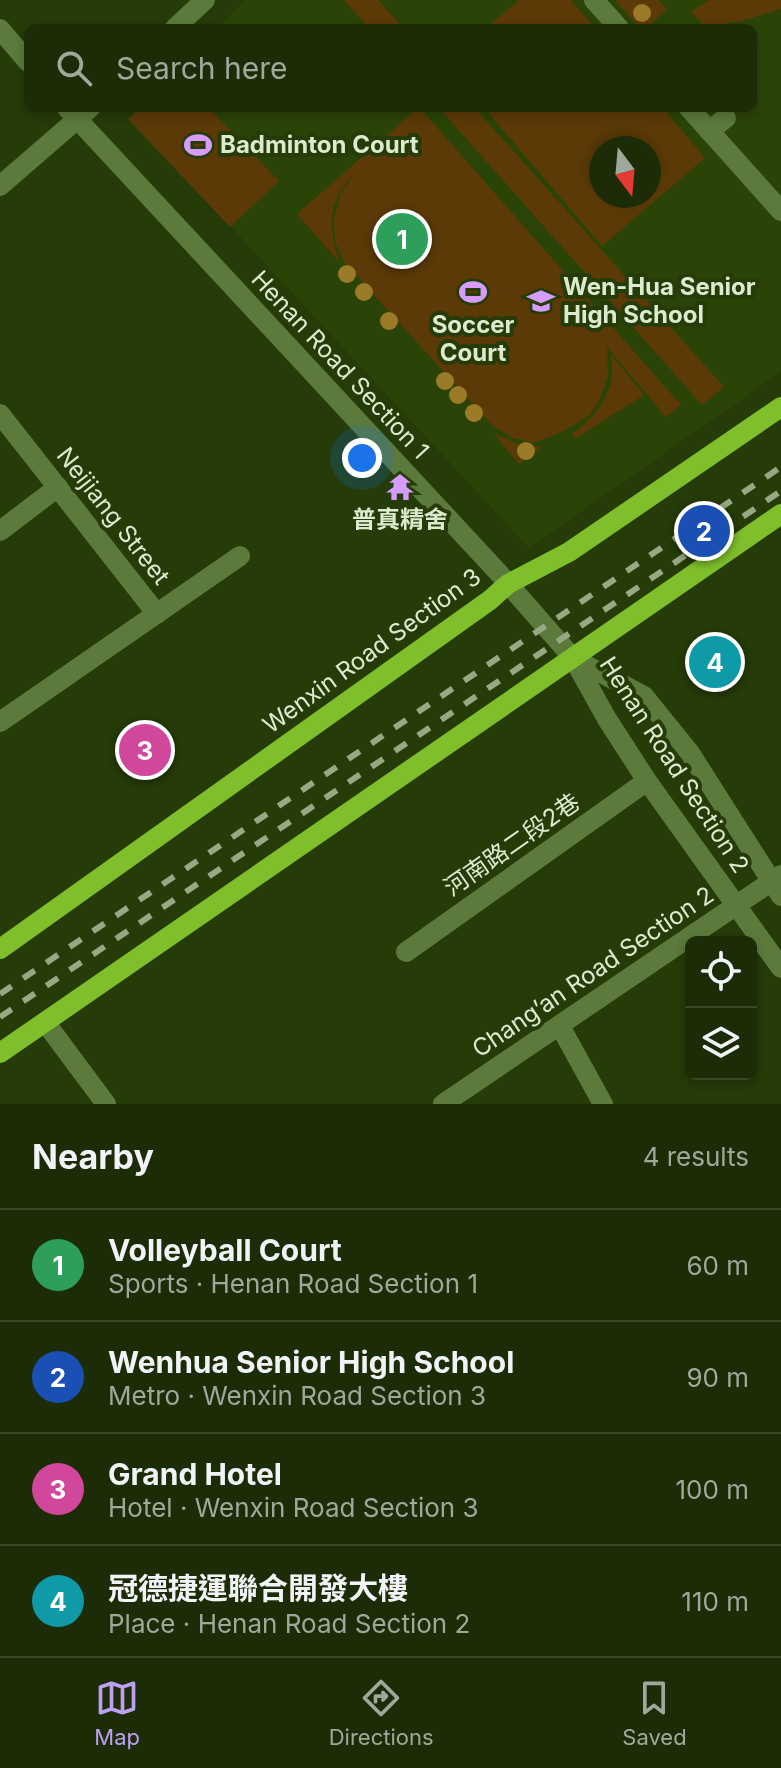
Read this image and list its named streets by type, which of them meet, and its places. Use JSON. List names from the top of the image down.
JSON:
{
  "streets": {
    "main road": ["Wenxin Road Section 3"],
    "street": [
      "Henan Road Section 1",
      "Neijiang Street",
      "Henan Road Section 2",
      "河南路二段2巷",
      "Chang’an Road Section 2"
    ]
  },
  "crossings": [
    ["Henan Road Section 1", "Wenxin Road Section 3"],
    ["Henan Road Section 1", "Henan Road Section 2"],
    ["Henan Road Section 2", "河南路二段2巷"],
    ["Henan Road Section 2", "Chang’an Road Section 2"]
  ],
  "places": {
    "sports": ["Badminton Court", "Soccer Court"],
    "school or university": ["Wen-Hua Senior High School"],
    "temple": ["普真精舍"]
  },
  "north": "bottom",
  "page": {
    "search": "Search here",
    "pins": [
      "1",
      "2",
      "4",
      "3"
    ],
    "heading": ["Nearby", "4 results"],
    "list": [
      {
        "mark": "1",
        "name": "Volleyball Court",
        "note": "Sports · Henan Road Section 1",
        "value": "60 m"
      },
      {
        "mark": "2",
        "name": "Wenhua Senior High School",
        "note": "Metro · Wenxin Road Section 3",
        "value": "90 m"
      },
      {
        "mark": "3",
        "name": "Grand Hotel",
        "note": "Hotel · Wenxin Road Section 3",
        "value": "100 m"
      },
      {
        "mark": "4",
        "name": "冠德捷運聯合開發大樓",
        "note": "Place · Henan Road Section 2",
        "value": "110 m"
      }
    ],
    "nav": ["Map", "Directions", "Saved"]
  }
}
